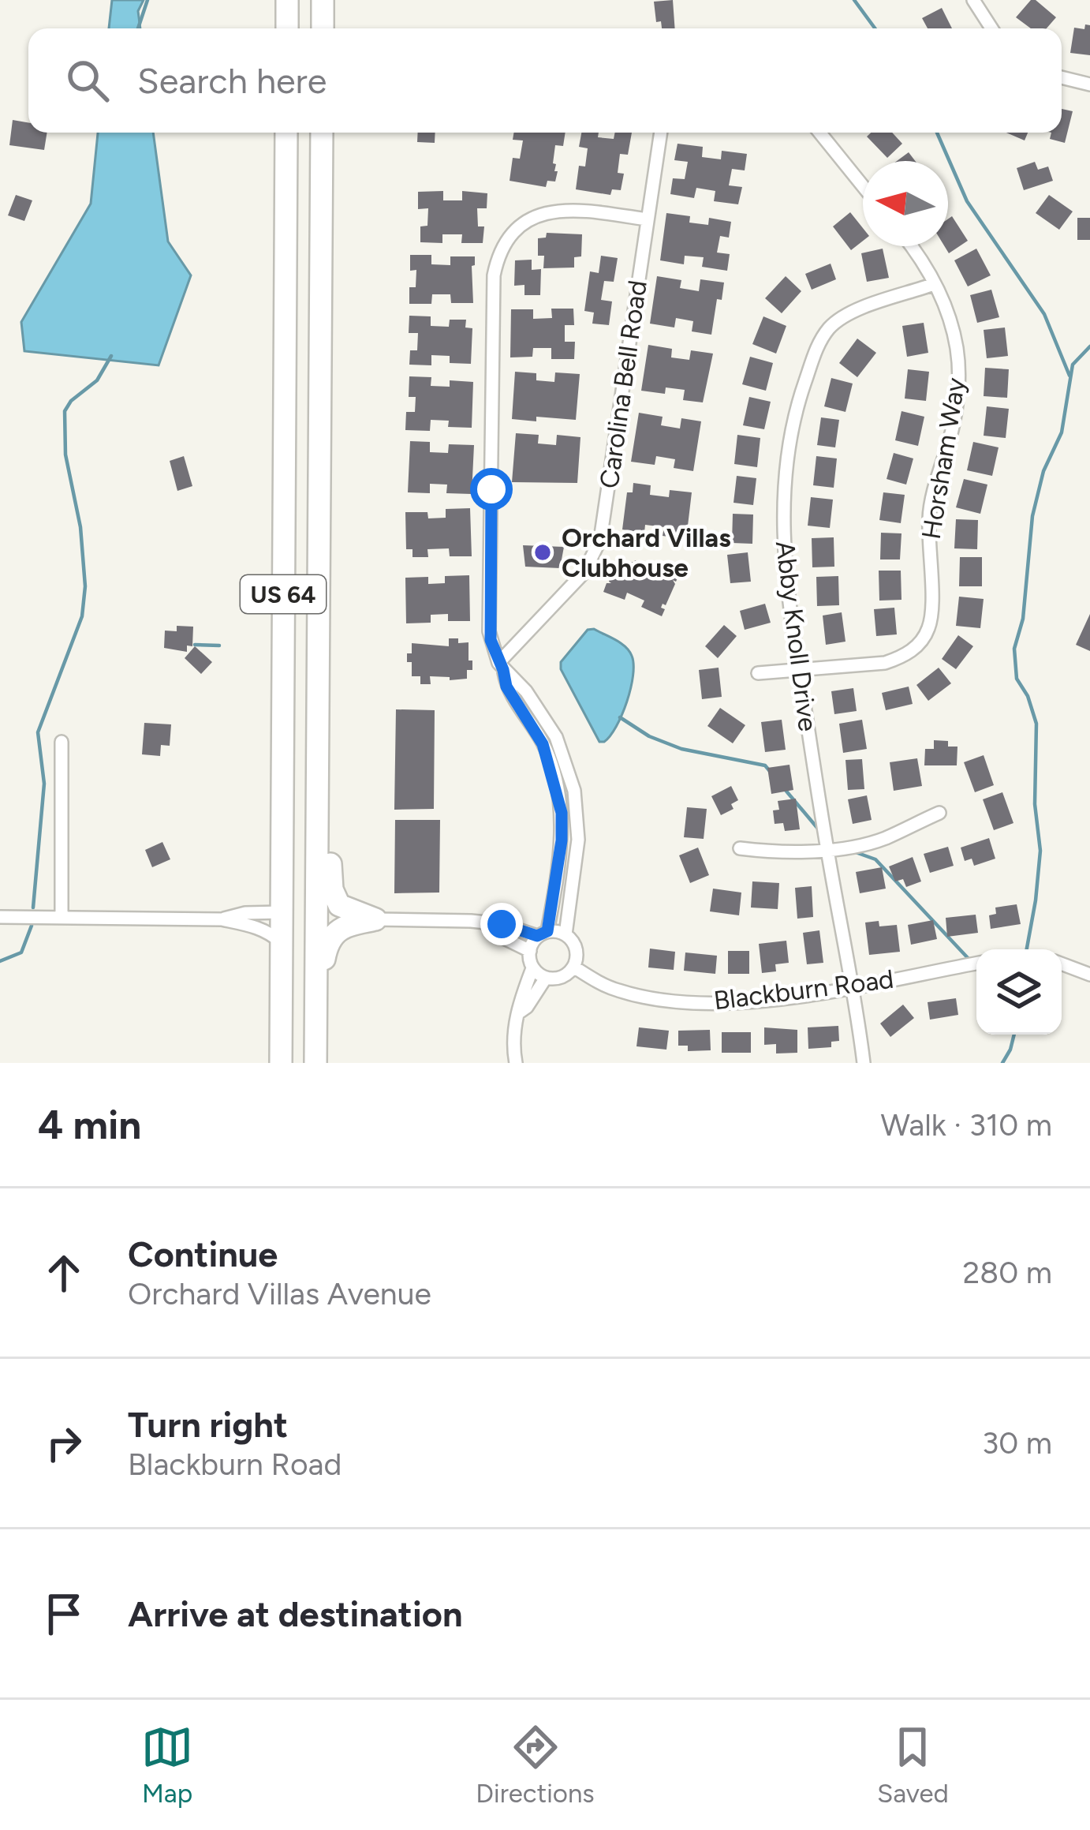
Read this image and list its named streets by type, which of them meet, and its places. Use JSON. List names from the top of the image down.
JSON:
{
  "streets": {
    "highway": ["US 64"],
    "street": [
      "Carolina Bell Road",
      "Horsham Way",
      "Abby Knoll Drive",
      "Blackburn Road"
    ]
  },
  "crossings": [
    ["Horsham Way", "Abby Knoll Drive"],
    ["Abby Knoll Drive", "Blackburn Road"]
  ],
  "places": ["Orchard Villas Clubhouse"],
  "north": "left",
  "page": {
    "search": "Search here",
    "heading": ["4 min", "Walk · 310 m"],
    "list": [
      ["Continue", "Orchard Villas Avenue", "280 m"],
      ["Turn right", "Blackburn Road", "30 m"],
      "Arrive at destination"
    ],
    "nav": ["Map", "Directions", "Saved"]
  }
}
